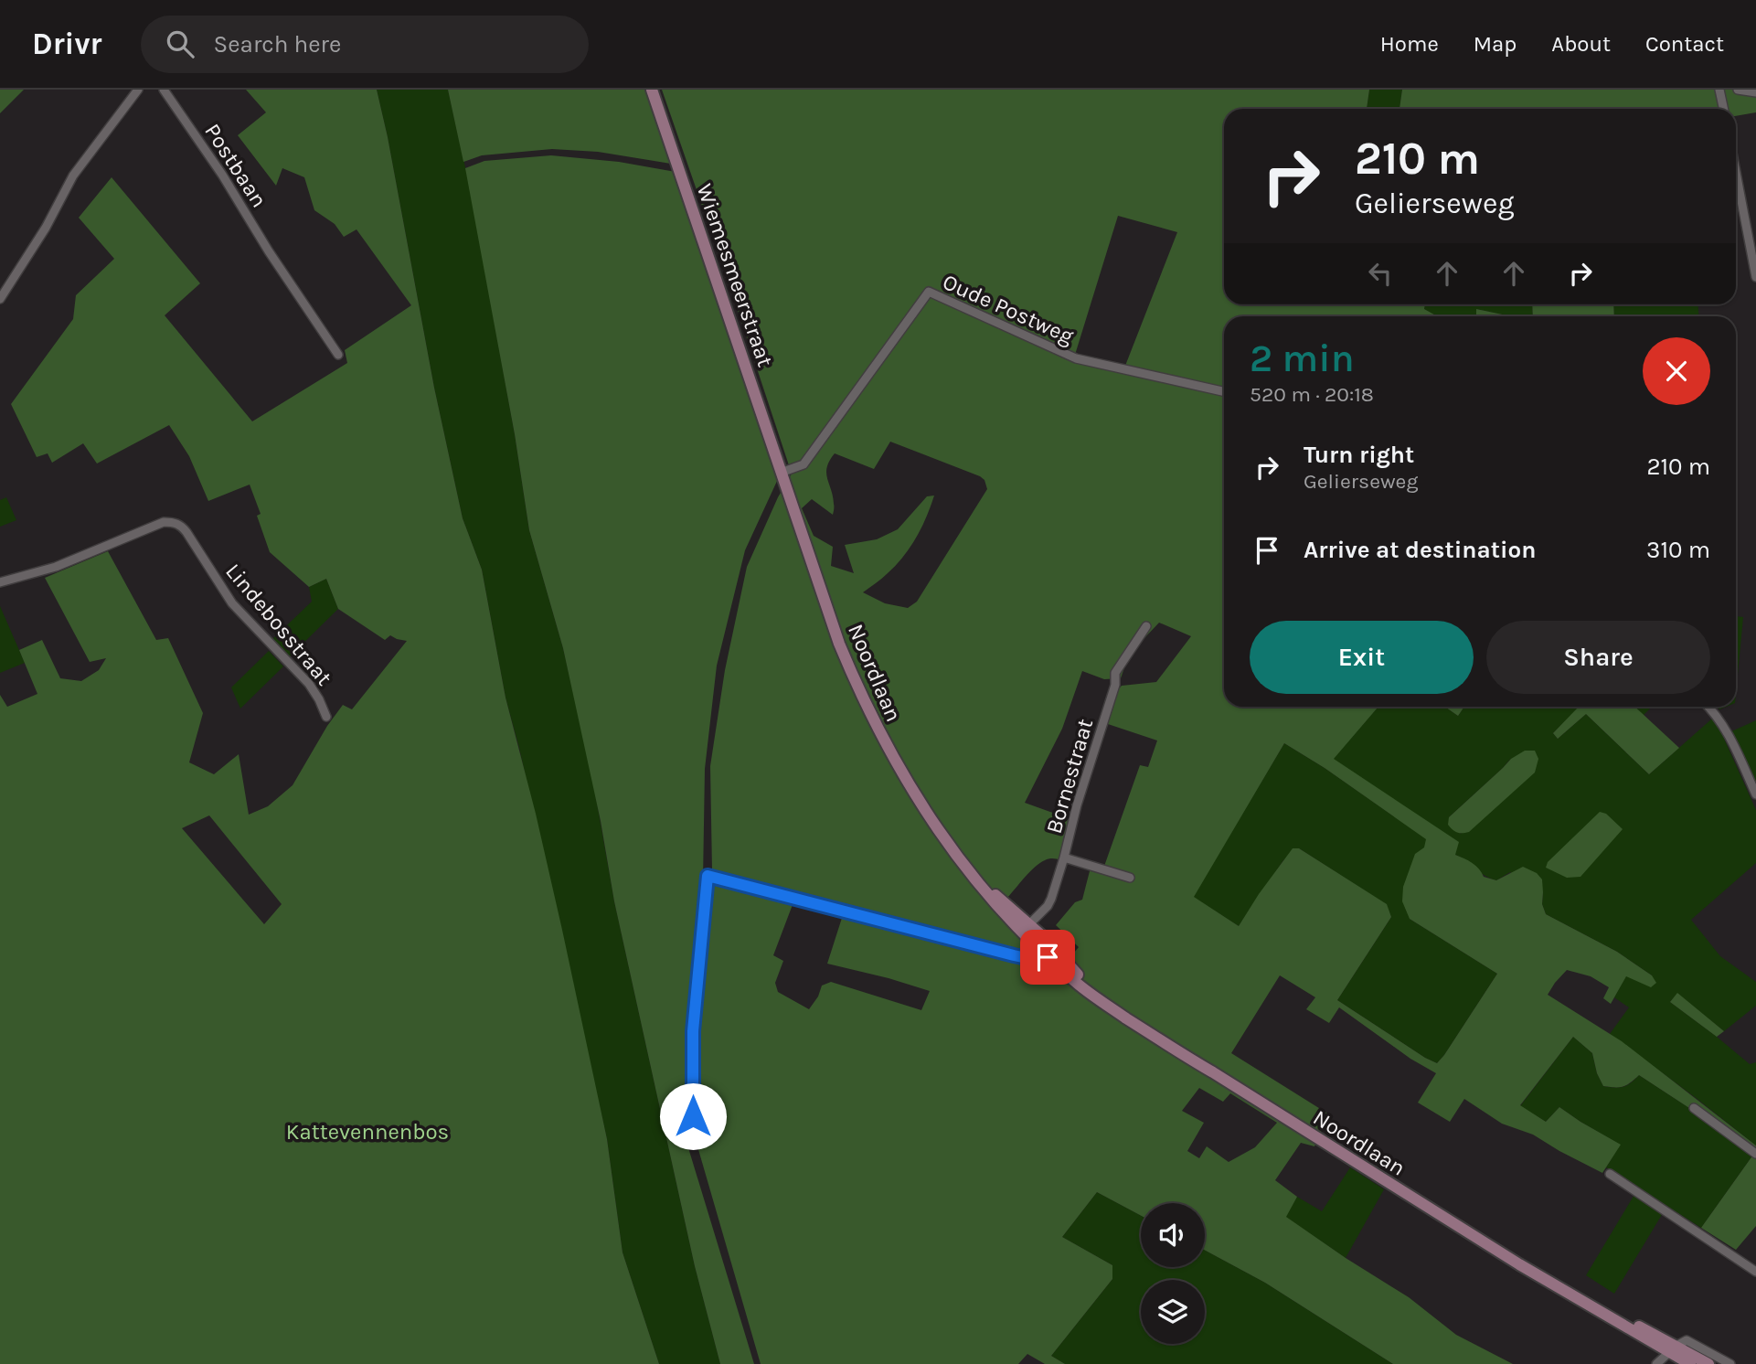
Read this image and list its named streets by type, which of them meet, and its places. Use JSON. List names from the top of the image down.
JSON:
{
  "streets": {
    "main road": ["Wiemesmeerstraat", "Noordlaan"],
    "street": [
      "Postbaan",
      "Oude Postweg",
      "Lindebosstraat",
      "Bornestraat"
    ]
  },
  "crossings": [
    ["Wiemesmeerstraat", "Oude Postweg"],
    ["Wiemesmeerstraat", "Noordlaan"],
    ["Oude Postweg", "Noordlaan"],
    ["Noordlaan", "Bornestraat"]
  ],
  "parks": ["Kattevennenbos"],
  "page": {
    "header": "Drivr",
    "search": "Search here",
    "nav": [
      "Home",
      "Map",
      "About",
      "Contact"
    ],
    "turn": ["210 m", "Gelierseweg"],
    "heading": ["2 min", "520 m · 20:18"],
    "list": [
      {
        "name": "Turn right",
        "note": "Gelierseweg",
        "value": "210 m"
      },
      {
        "name": "Arrive at destination",
        "value": "310 m"
      }
    ],
    "buttons": ["Exit", "Share"]
  }
}
